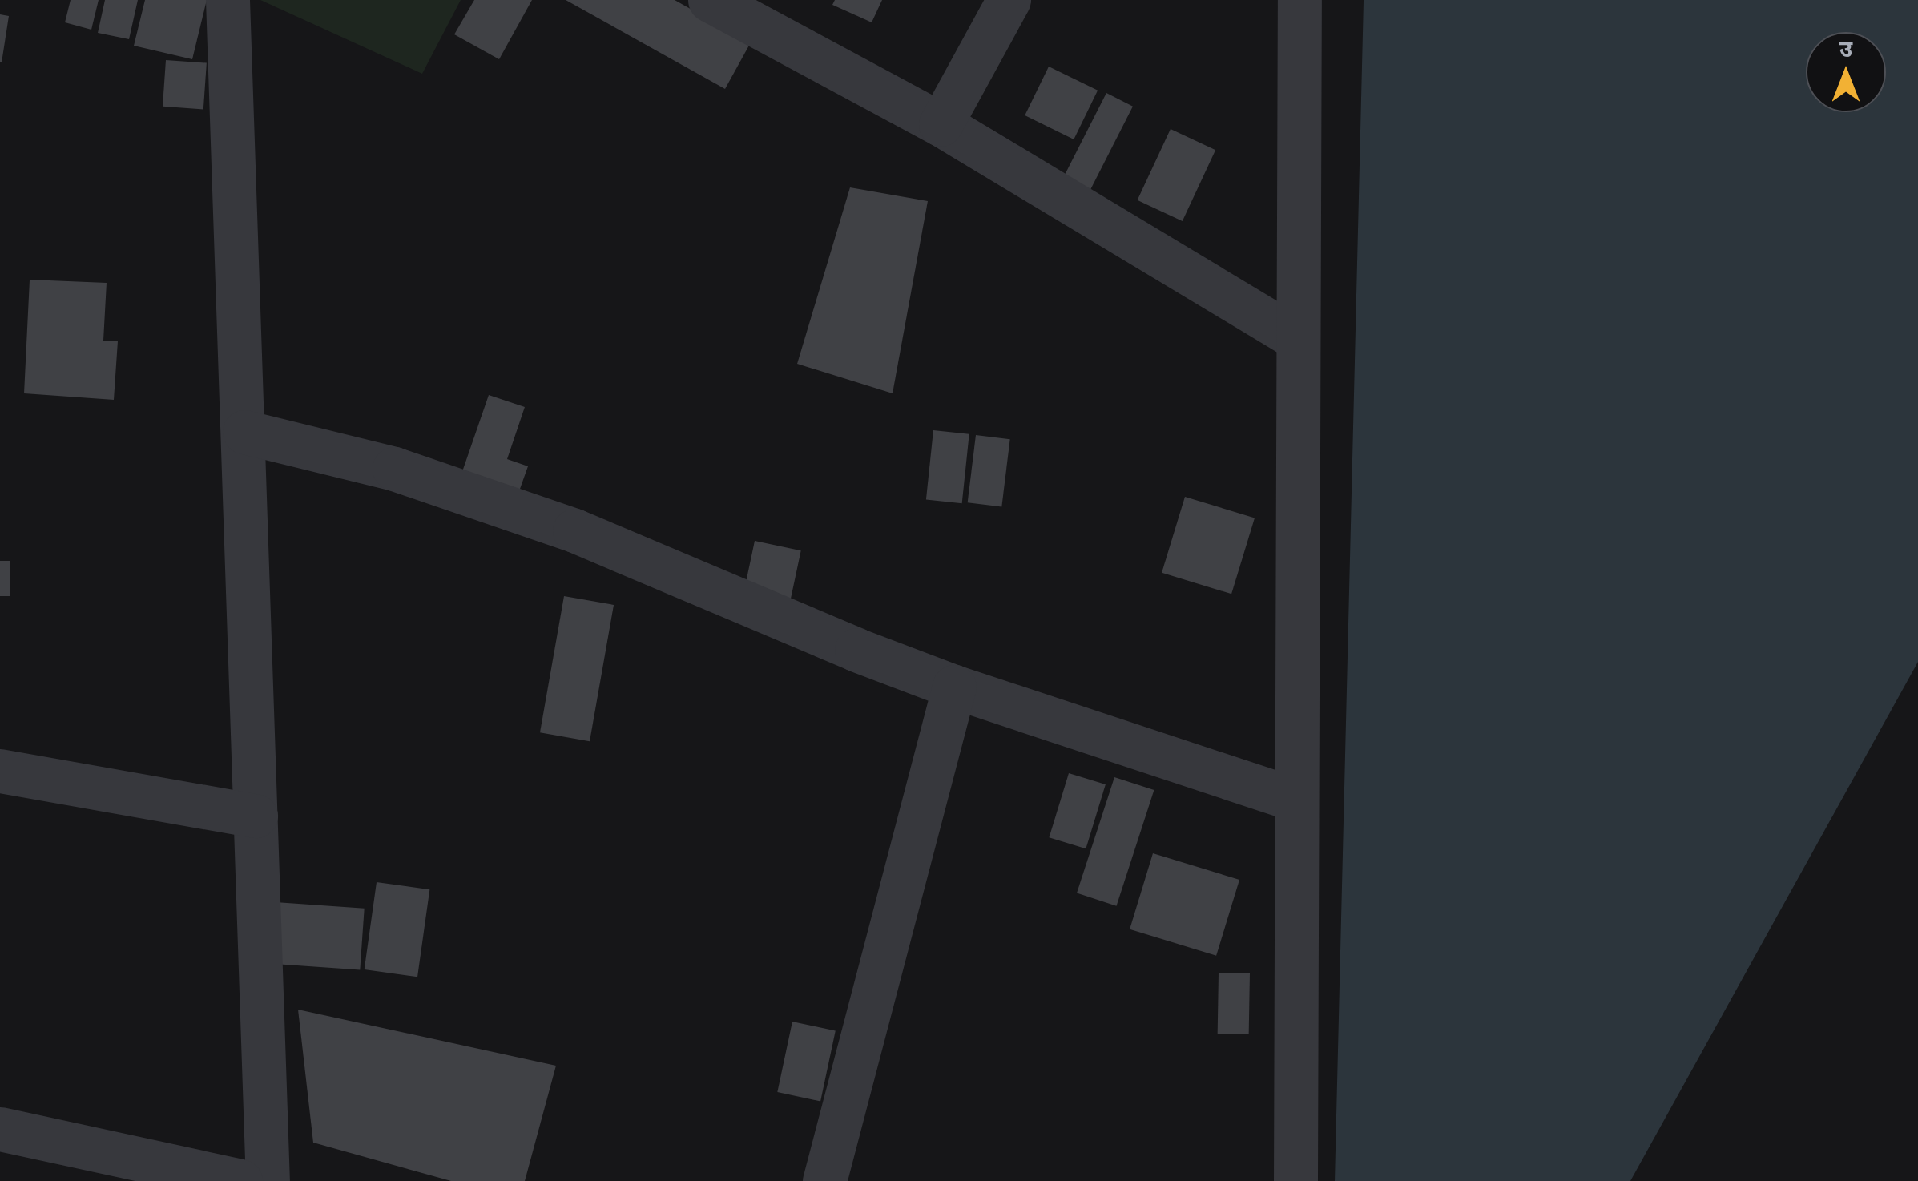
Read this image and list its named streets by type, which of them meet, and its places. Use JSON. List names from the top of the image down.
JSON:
{
  "north": "top"
}
